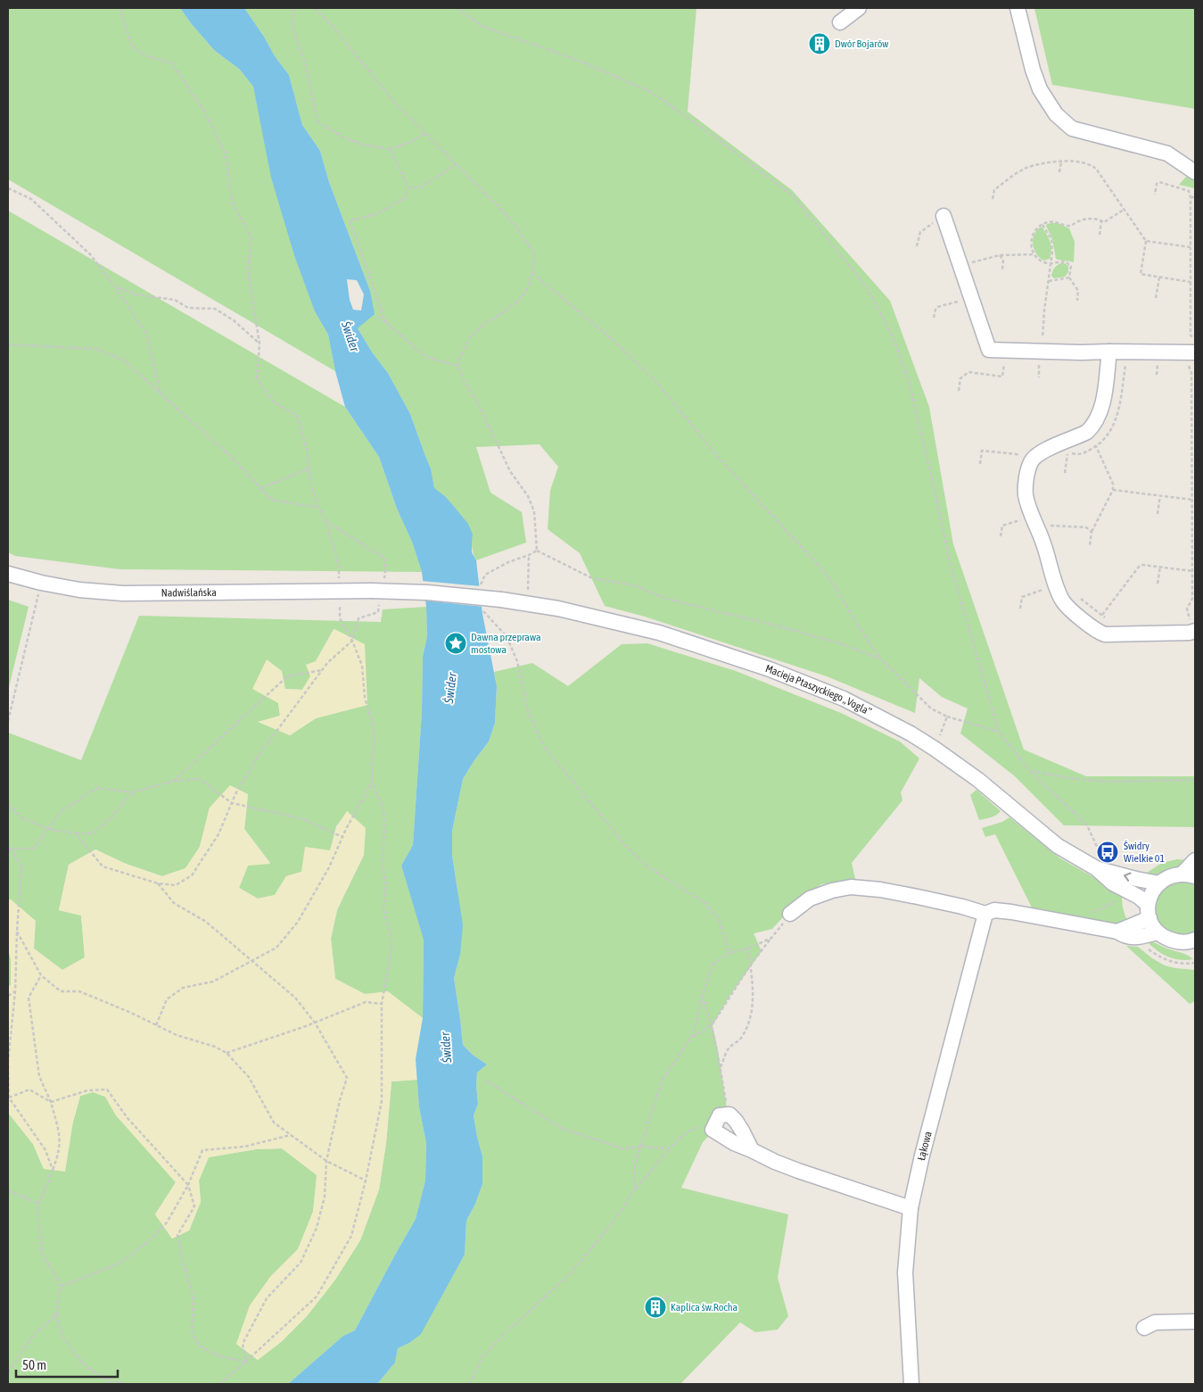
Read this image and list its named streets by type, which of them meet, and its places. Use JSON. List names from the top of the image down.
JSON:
{
  "streets": {
    "street": ["Nadwiślańska", "Macieja Ptaszyckiego „Vogla”", "Łąkowa"]
  },
  "crossings": [
    ["Nadwiślańska", "Macieja Ptaszyckiego „Vogla”"]
  ],
  "water": ["Świder"],
  "places": {
    "building": ["Dwór Bojarów", "Kaplica św.Rocha"],
    "place": ["Dawna przeprawa mostowa"],
    "bus stop": ["Świdry Wielkie 01"]
  },
  "scale_bar": "50 m"
}
